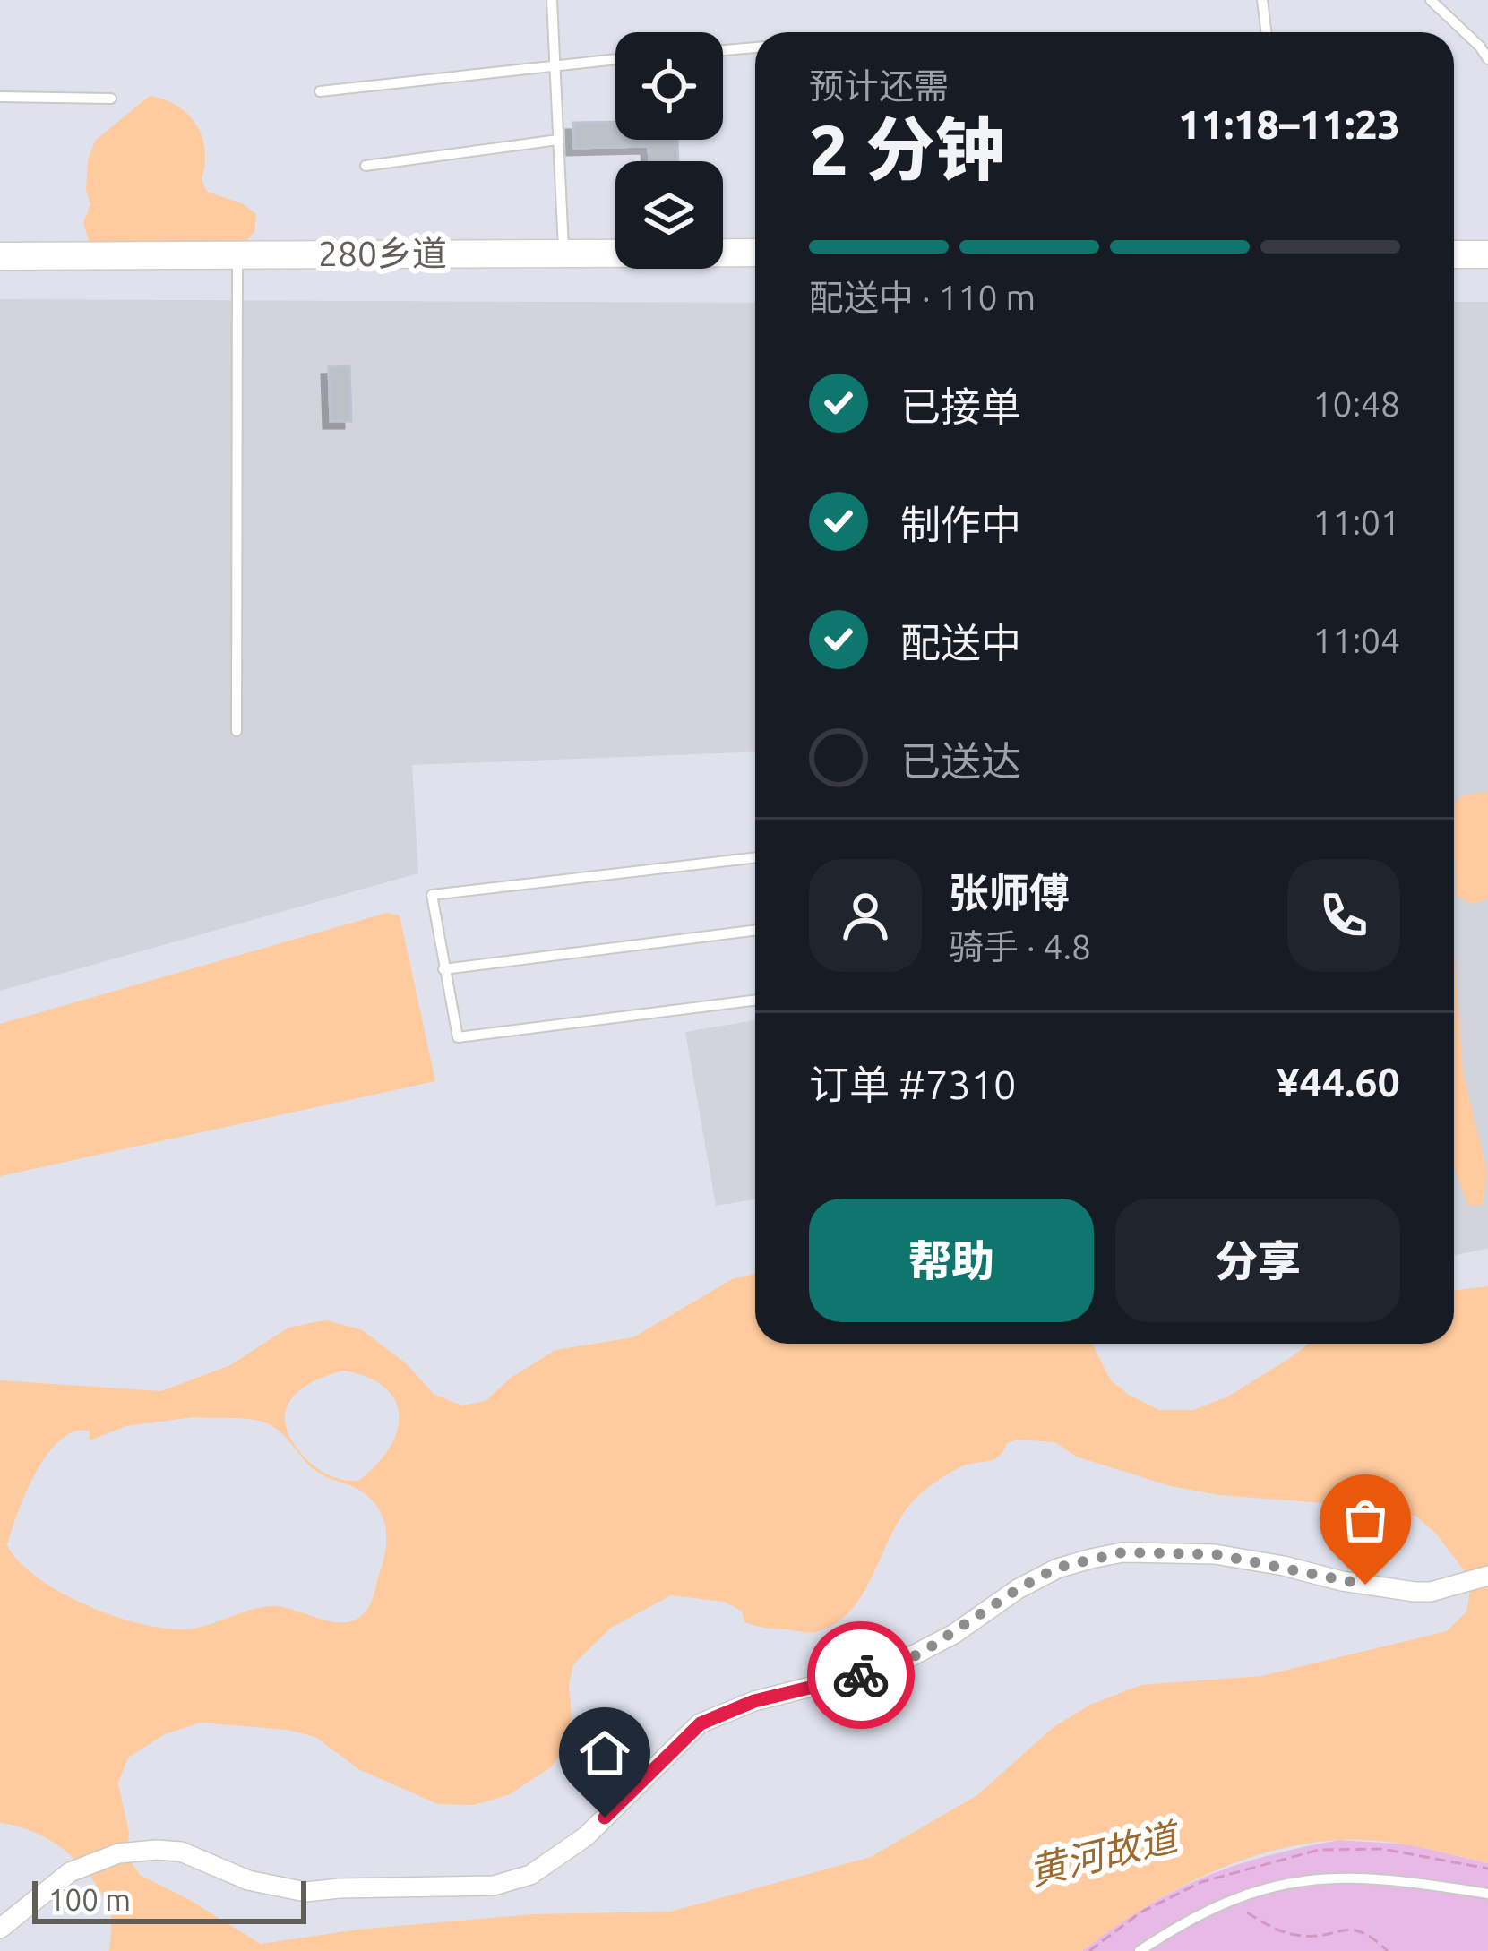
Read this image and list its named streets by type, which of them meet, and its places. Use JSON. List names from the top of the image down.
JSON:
{
  "streets": {
    "street": ["280乡道"]
  },
  "water": ["黄河故道"],
  "scale_bar": "100 m",
  "page": {
    "heading": ["2 分钟", "预计还需", "11:18–11:23"],
    "panel": [
      "张师傅",
      "骑手 · 4.8",
      "订单 #7310",
      "¥44.60"
    ],
    "bar": "配送中 · 110 m",
    "list": [
      ["已接单", "10:48"],
      ["制作中", "11:01"],
      ["配送中", "11:04"],
      "已送达"
    ],
    "buttons": ["帮助", "分享"],
    "scale": "100 m"
  }
}
